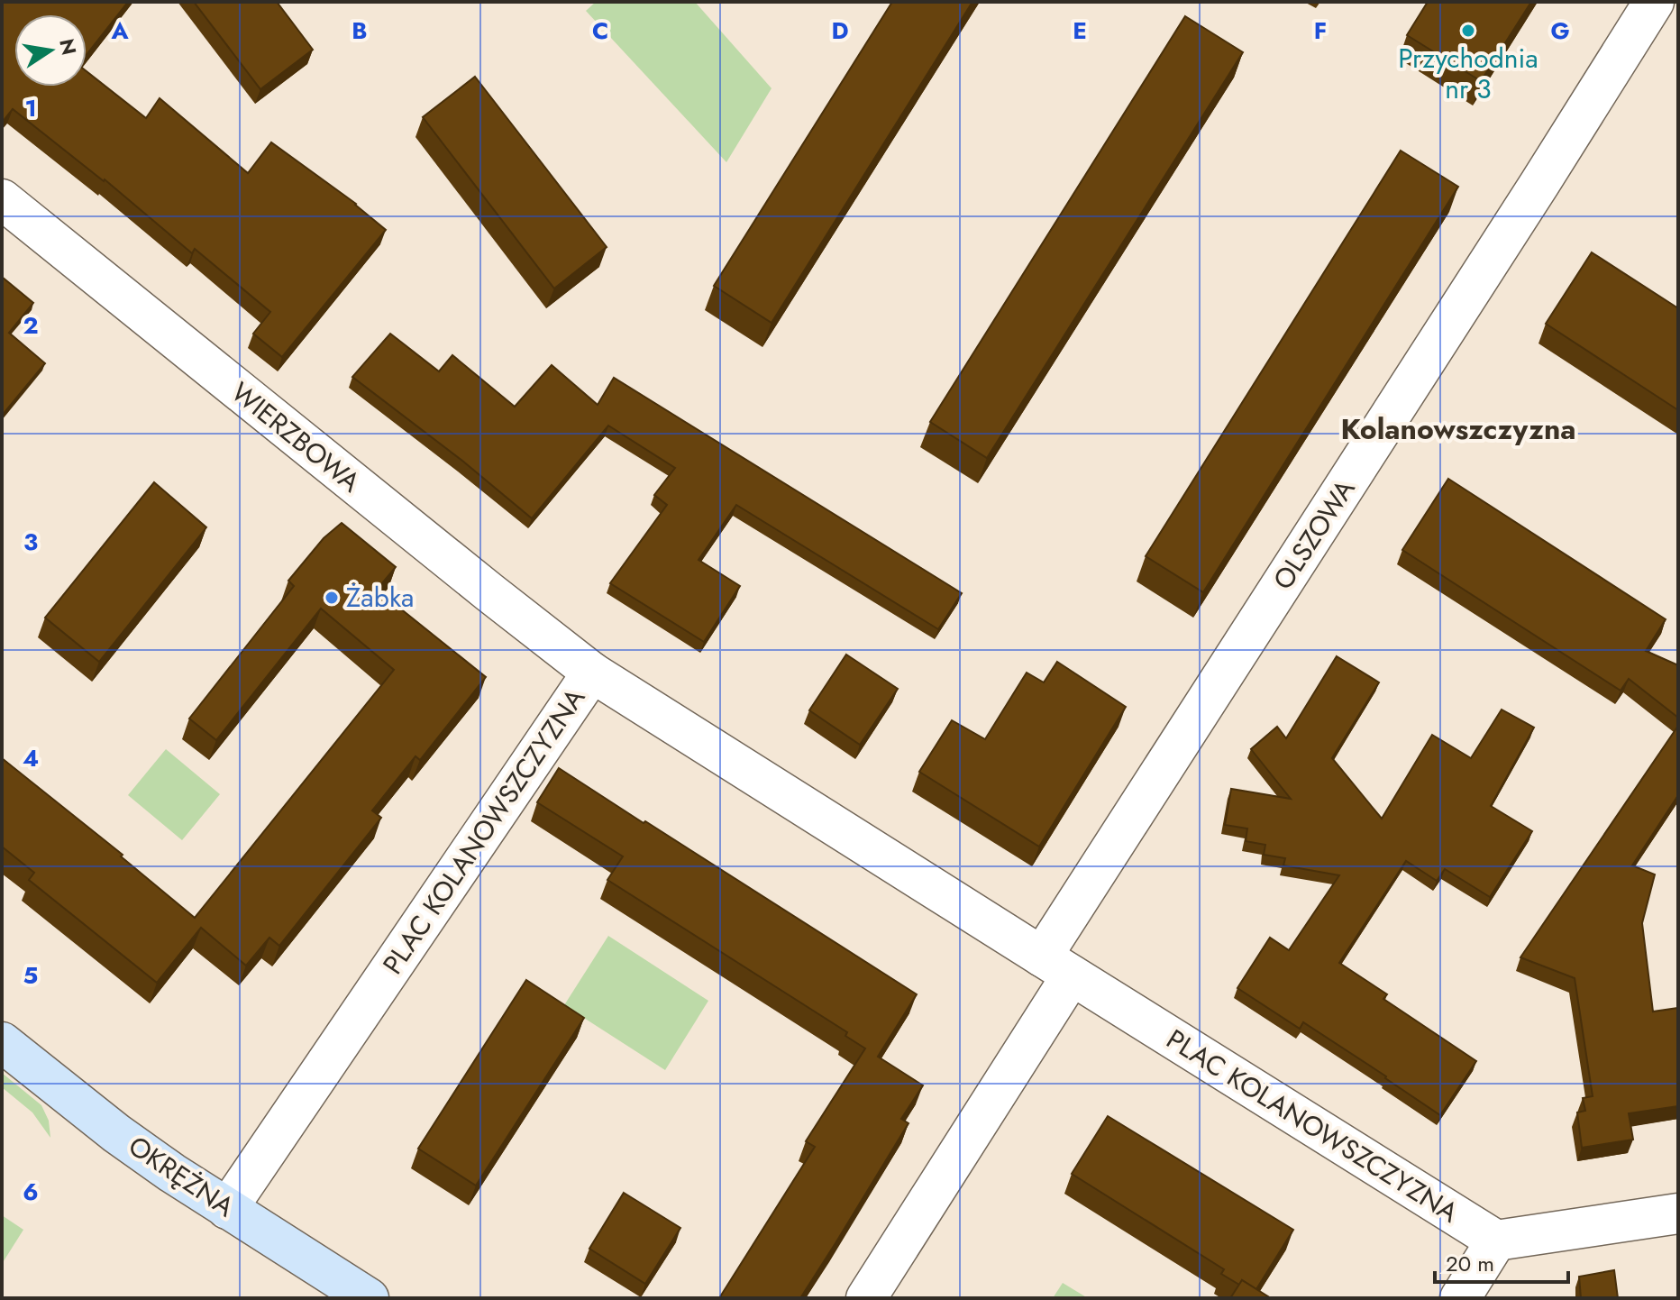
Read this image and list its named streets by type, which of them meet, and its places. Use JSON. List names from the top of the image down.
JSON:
{
  "streets": {
    "street": [
      "WIERZBOWA",
      "OLSZOWA",
      "PLAC KOLANOWSZCZYZNA",
      "OKRĘŻNA"
    ]
  },
  "crossings": [
    ["WIERZBOWA", "PLAC KOLANOWSZCZYZNA"],
    ["OLSZOWA", "PLAC KOLANOWSZCZYZNA"],
    ["PLAC KOLANOWSZCZYZNA", "OKRĘŻNA"]
  ],
  "districts": ["Kolanowszczyzna"],
  "places": ["Przychodnia nr 3", "Żabka"],
  "scale_bar": "20 m",
  "north": "right",
  "grid": {
    "columns": [
      "A",
      "B",
      "C",
      "D",
      "E",
      "F",
      "G"
    ],
    "rows": [
      "1",
      "2",
      "3",
      "4",
      "5",
      "6"
    ]
  }
}
